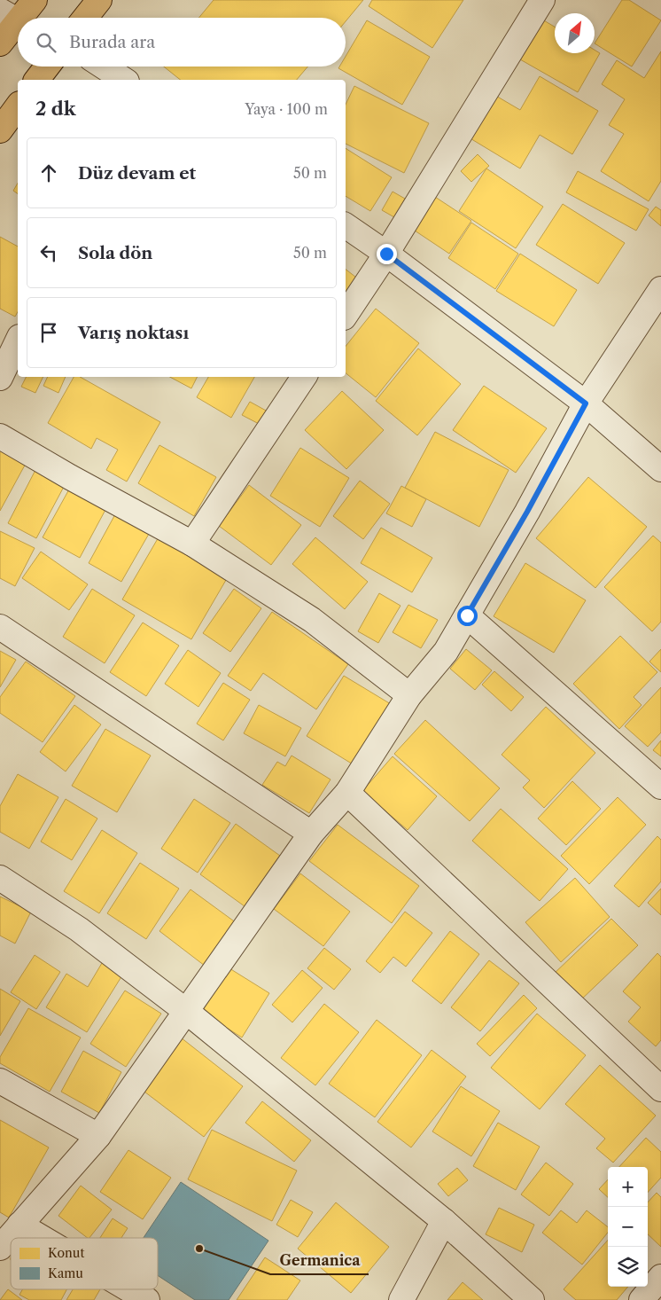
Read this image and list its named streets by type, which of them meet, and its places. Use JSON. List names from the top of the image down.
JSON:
{
  "places": ["Germanica"],
  "legend": ["Konut", "Kamu"],
  "north": "top right",
  "page": {
    "search": "Burada ara",
    "heading": ["2 dk", "Yaya · 100 m"],
    "list": [
      ["Düz devam et", "50 m"],
      ["Sola dön", "50 m"],
      "Varış noktası"
    ],
    "map_buttons": ["+", "−"]
  }
}
